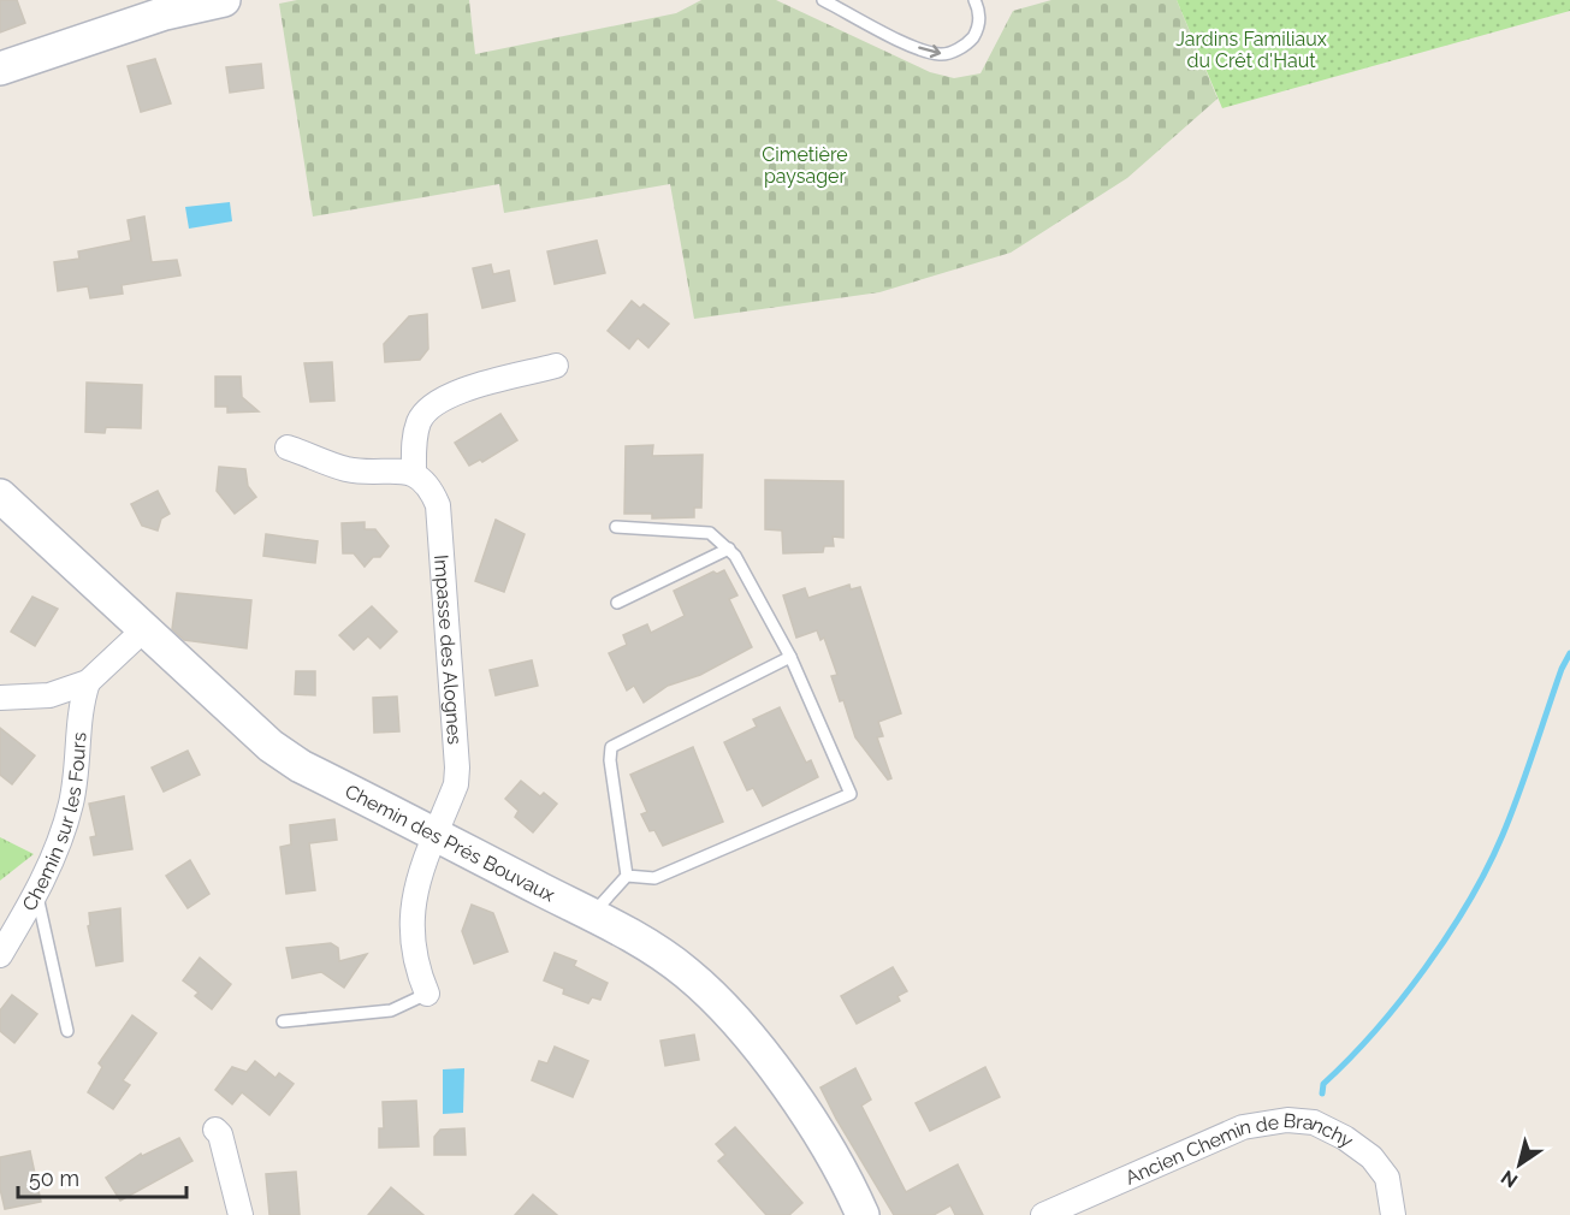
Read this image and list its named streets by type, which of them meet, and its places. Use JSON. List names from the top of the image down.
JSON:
{
  "streets": {
    "street": [
      "Impasse des Alognes",
      "Chemin sur les Fours",
      "Chemin des Prés Bouvaux",
      "Ancien Chemin de Branchy"
    ]
  },
  "crossings": [
    ["Impasse des Alognes", "Chemin des Prés Bouvaux"]
  ],
  "parks": ["Jardins Familiaux du Crêt d'Haut", "Cimetière paysager"],
  "scale_bar": "50 m",
  "north": "bottom left"
}
